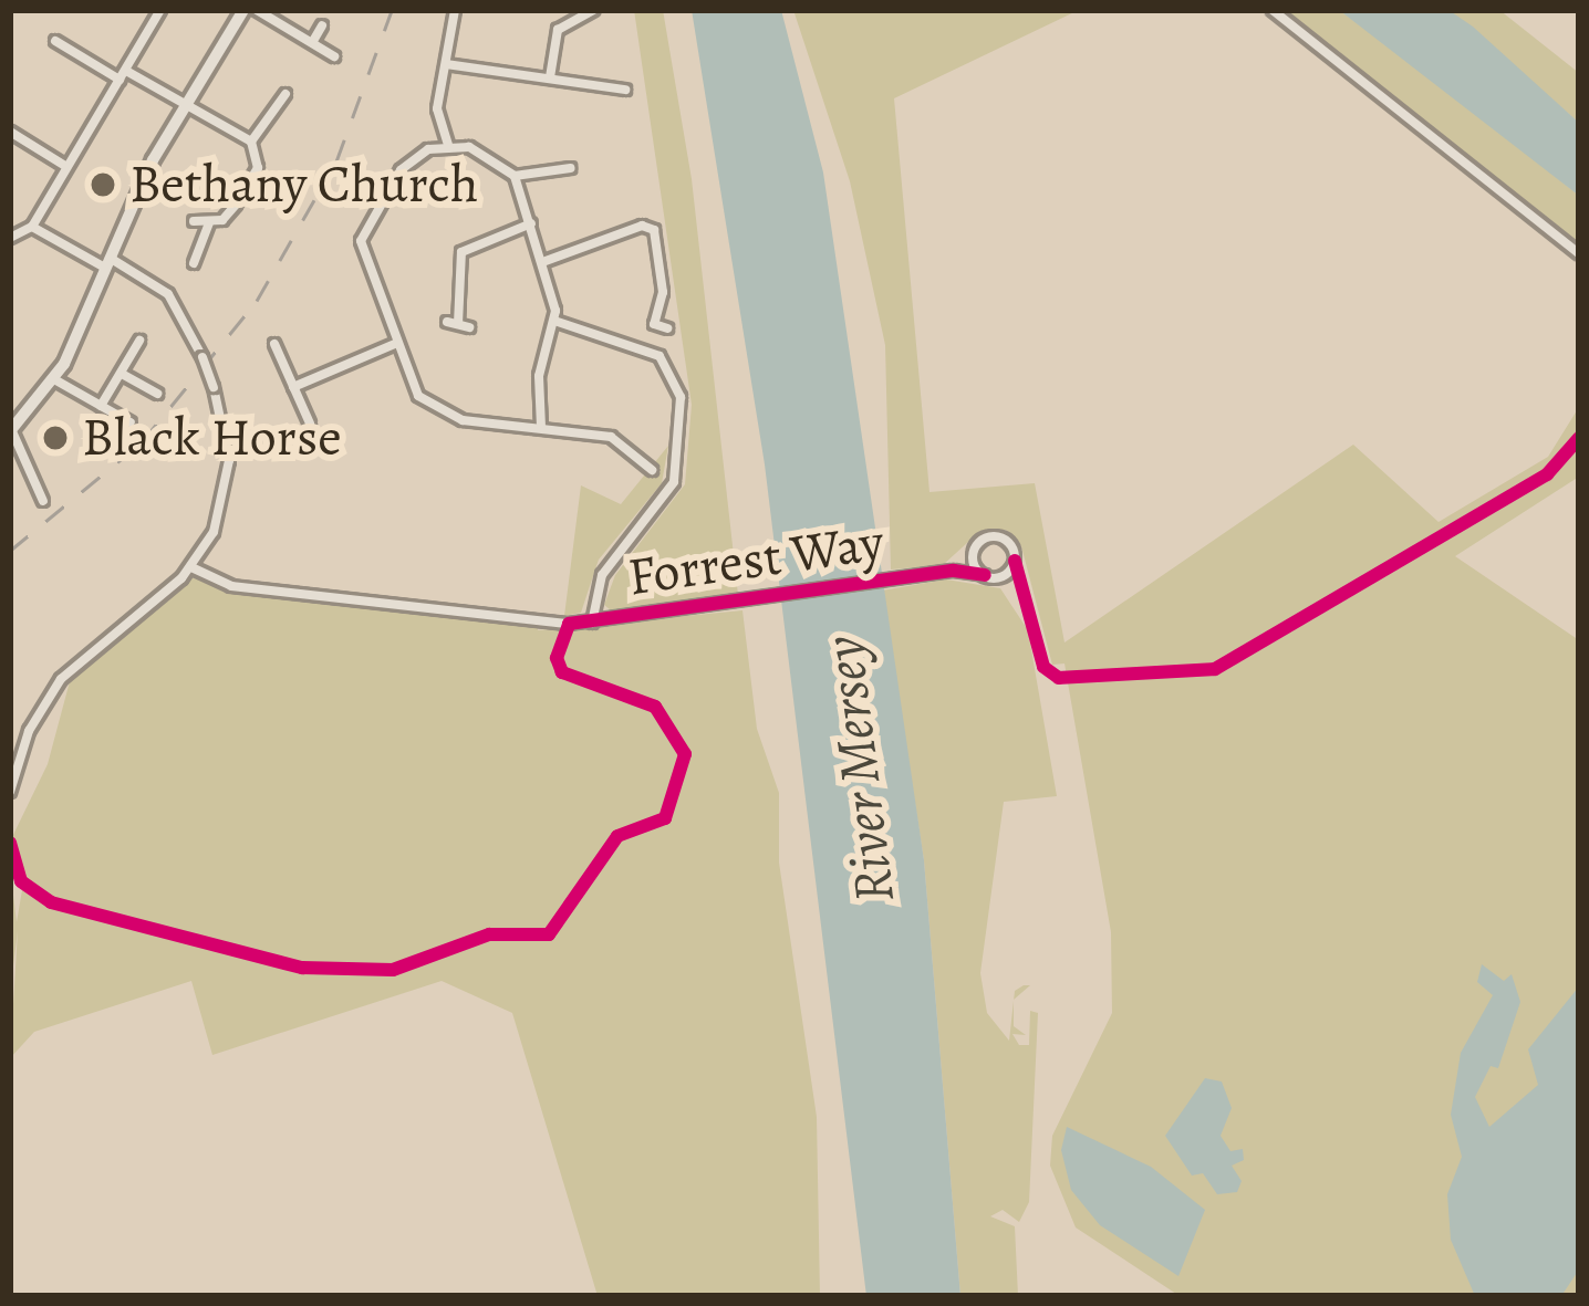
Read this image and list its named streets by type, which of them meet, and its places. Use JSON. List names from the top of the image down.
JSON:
{
  "streets": {
    "street": ["Forrest Way"]
  },
  "water": ["River Mersey"],
  "places": ["Bethany Church", "Black Horse"]
}
